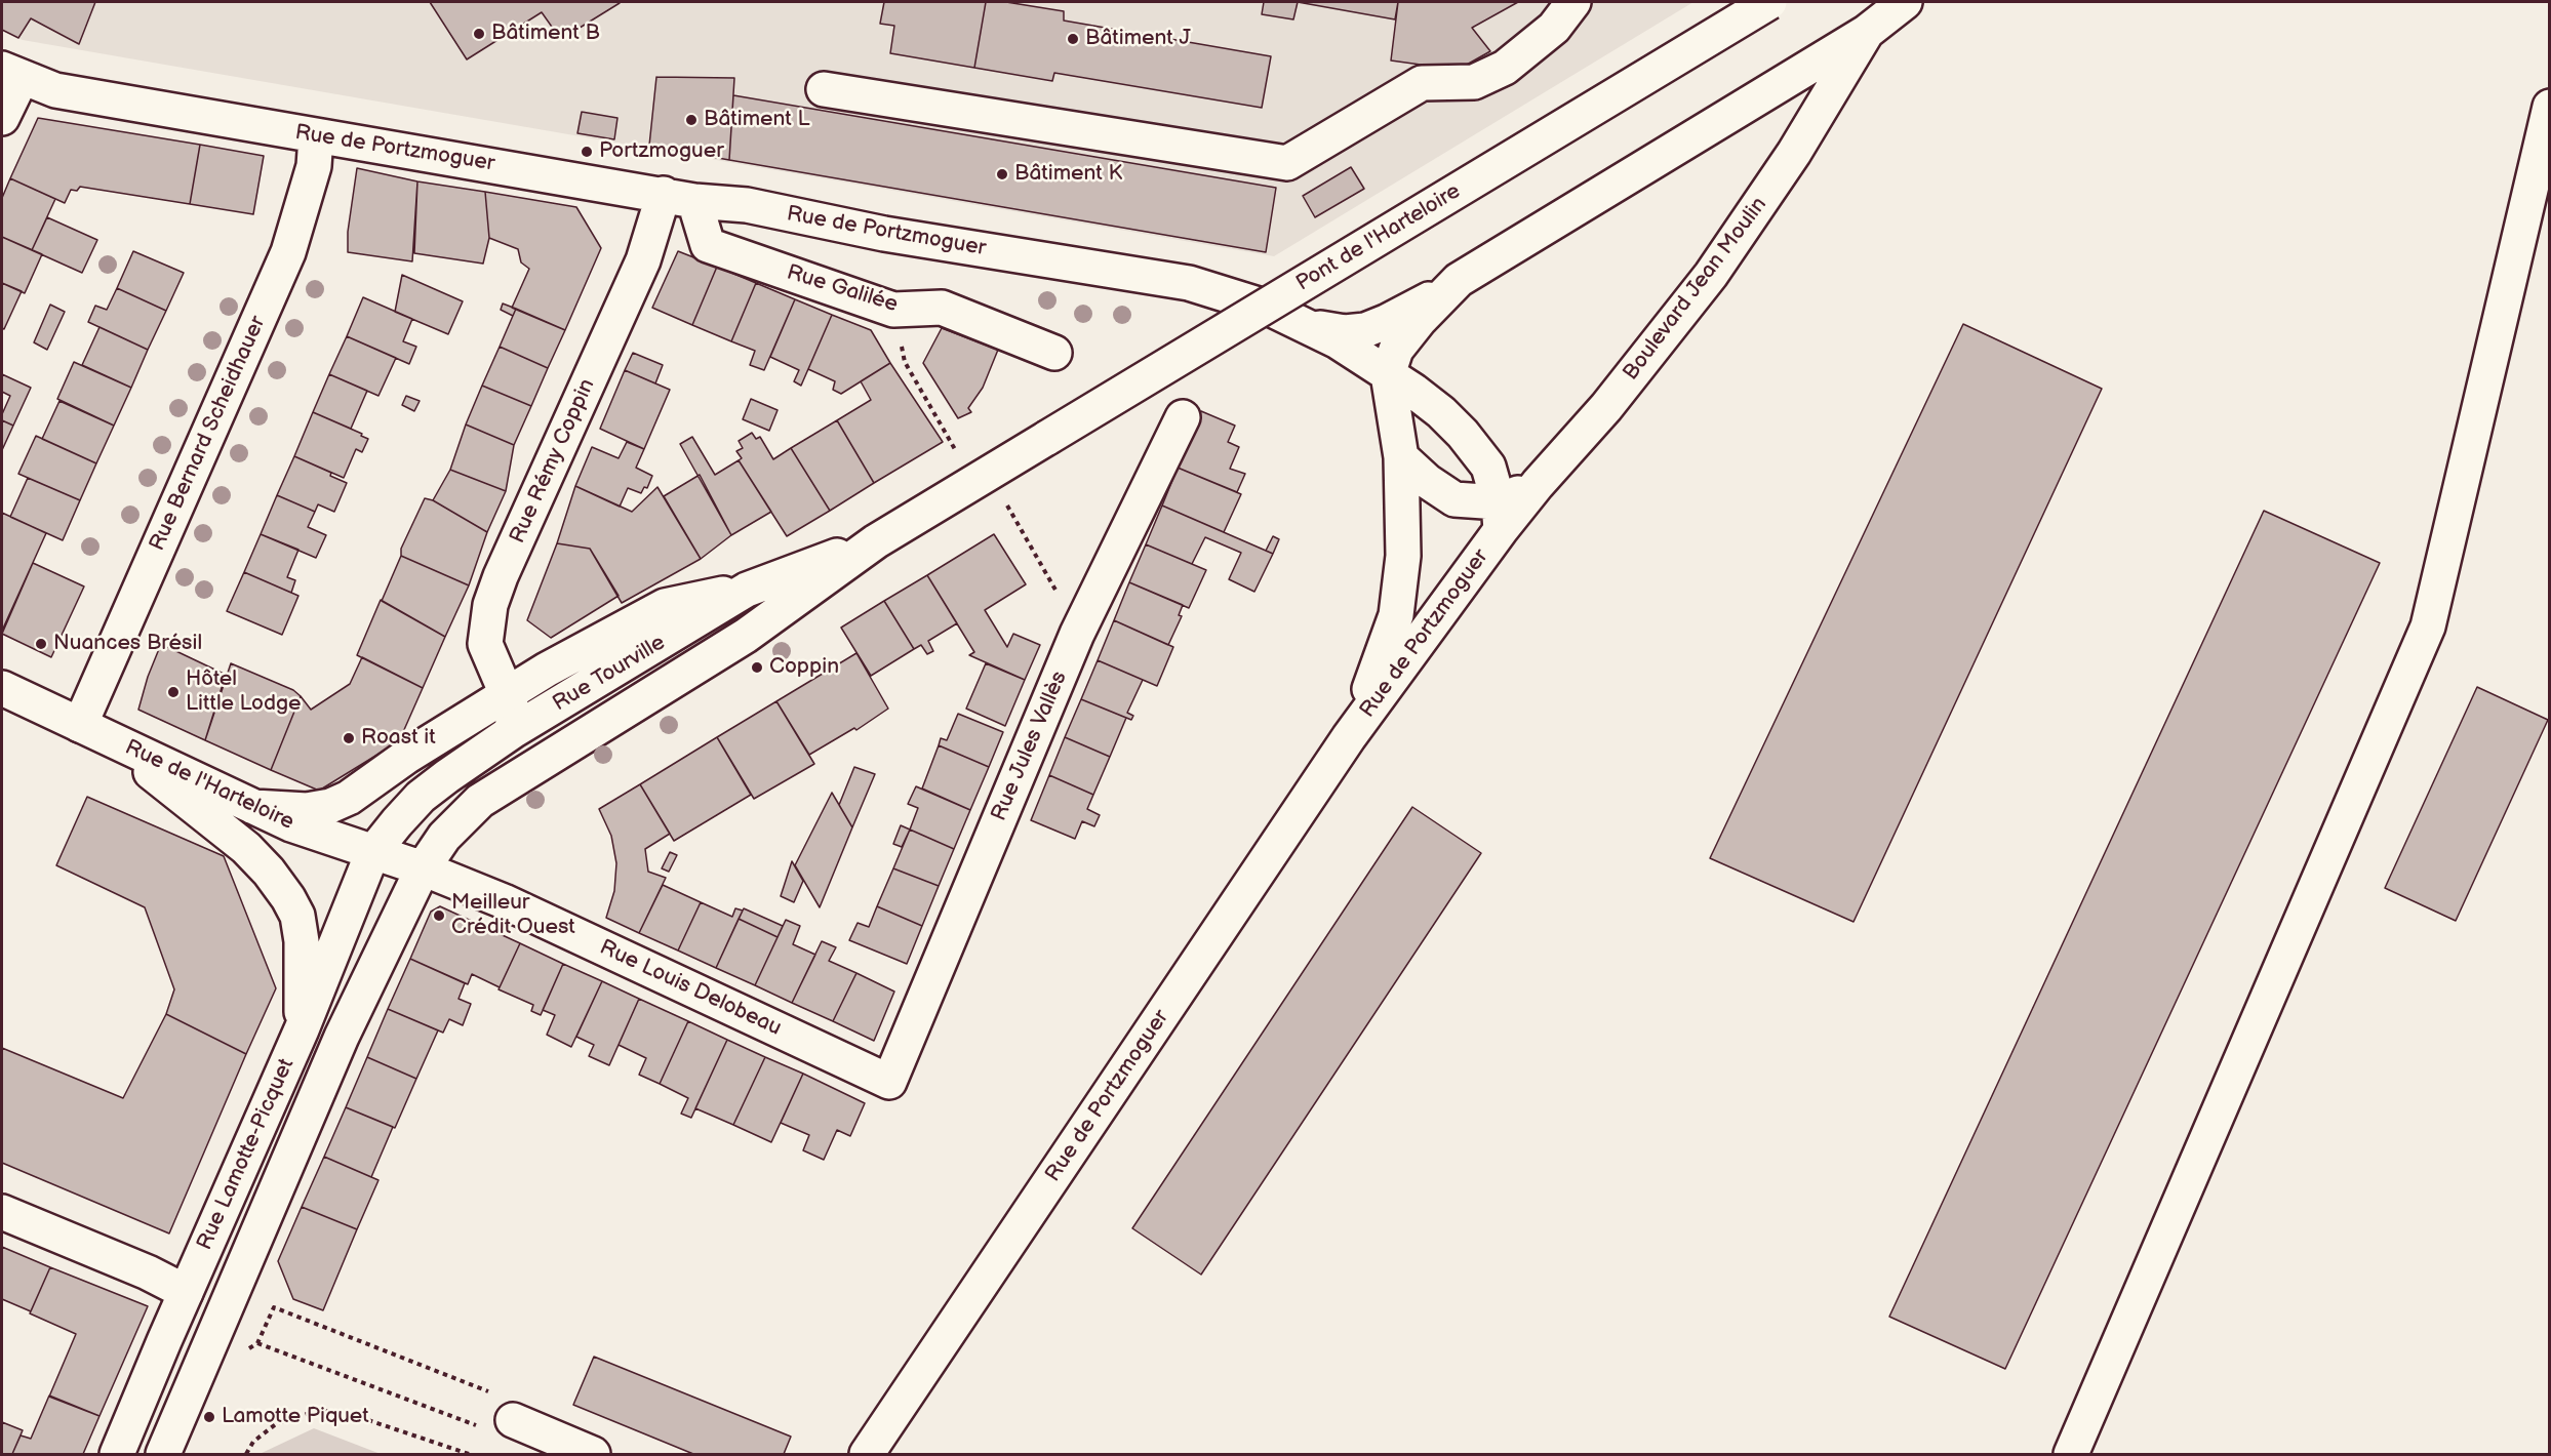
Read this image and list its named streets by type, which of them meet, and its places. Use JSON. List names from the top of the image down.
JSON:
{
  "streets": {
    "street": [
      "Rue de Portzmoguer",
      "Pont de l'Harteloire",
      "Rue Galilée",
      "Boulevard Jean Moulin",
      "Rue Bernard Scheidhauer",
      "Rue Rémy Coppin",
      "Rue Tourville",
      "Rue Jules Vallès",
      "Rue de l'Harteloire",
      "Rue Louis Delobeau",
      "Rue Lamotte-Picquet"
    ]
  },
  "crossings": [
    ["Rue de Portzmoguer", "Rue Galilée"],
    ["Rue de Portzmoguer", "Boulevard Jean Moulin"],
    ["Rue de Portzmoguer", "Rue Bernard Scheidhauer"],
    ["Rue de Portzmoguer", "Rue Rémy Coppin"],
    ["Pont de l'Harteloire", "Rue Tourville"],
    ["Rue Galilée", "Rue Rémy Coppin"],
    ["Rue Bernard Scheidhauer", "Rue de l'Harteloire"],
    ["Rue Rémy Coppin", "Rue Tourville"],
    ["Rue Tourville", "Rue de l'Harteloire"],
    ["Rue Tourville", "Rue Louis Delobeau"],
    ["Rue Tourville", "Rue Lamotte-Picquet"],
    ["Rue Jules Vallès", "Rue Louis Delobeau"],
    ["Rue de l'Harteloire", "Rue Louis Delobeau"],
    ["Rue de l'Harteloire", "Rue Lamotte-Picquet"],
    ["Rue Louis Delobeau", "Rue Lamotte-Picquet"]
  ],
  "places": [
    "Bâtiment B",
    "Bâtiment J",
    "Bâtiment L",
    "Portzmoguer",
    "Bâtiment K",
    "Nuances Brésil",
    "Coppin",
    "Hôtel Little Lodge",
    "Roast it",
    "Meilleur Crédit Ouest",
    "Lamotte Piquet"
  ]
}
